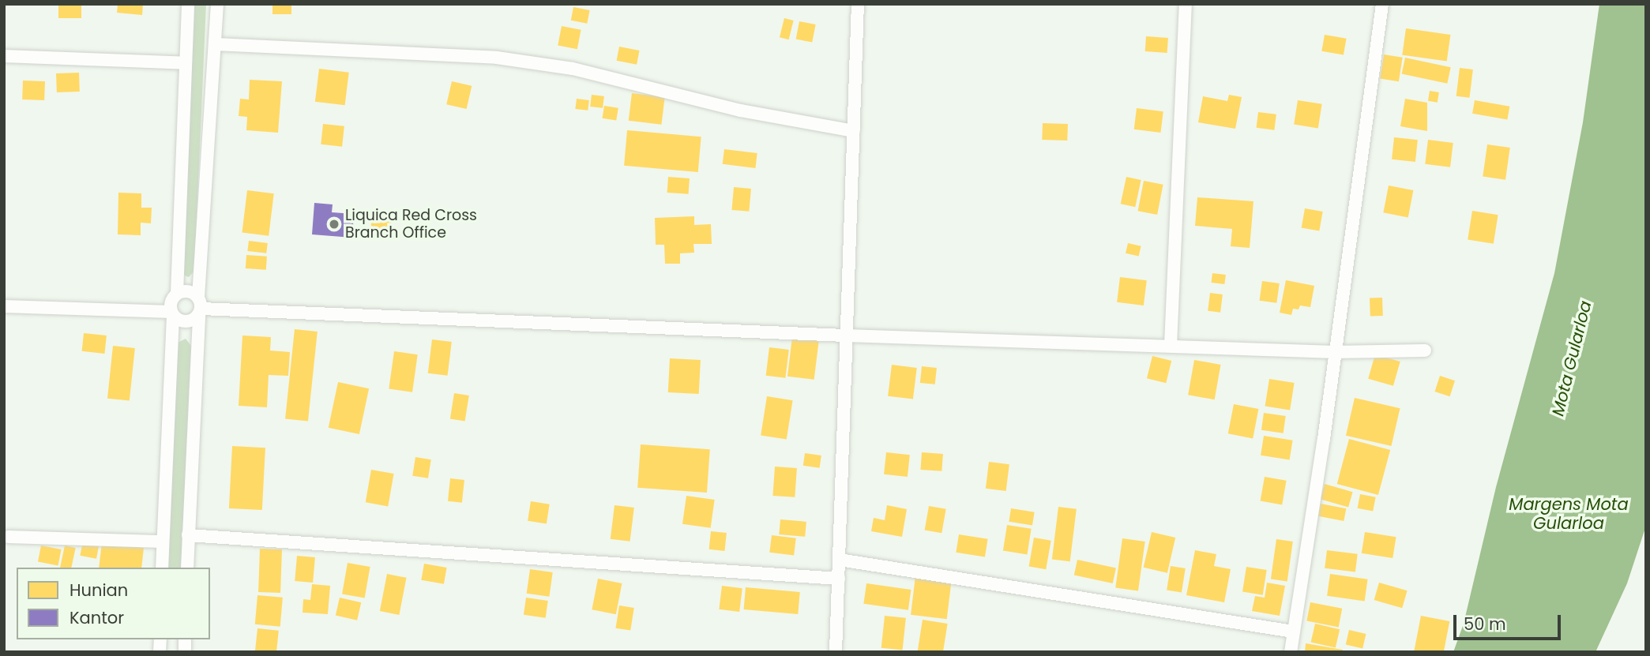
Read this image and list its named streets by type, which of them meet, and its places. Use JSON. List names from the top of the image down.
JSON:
{
  "water": ["Mota Gularloa", "Margens Mota Gularloa"],
  "places": ["Liquica Red Cross Branch Office"],
  "legend": ["Hunian", "Kantor"],
  "scale_bar": "50 m"
}
